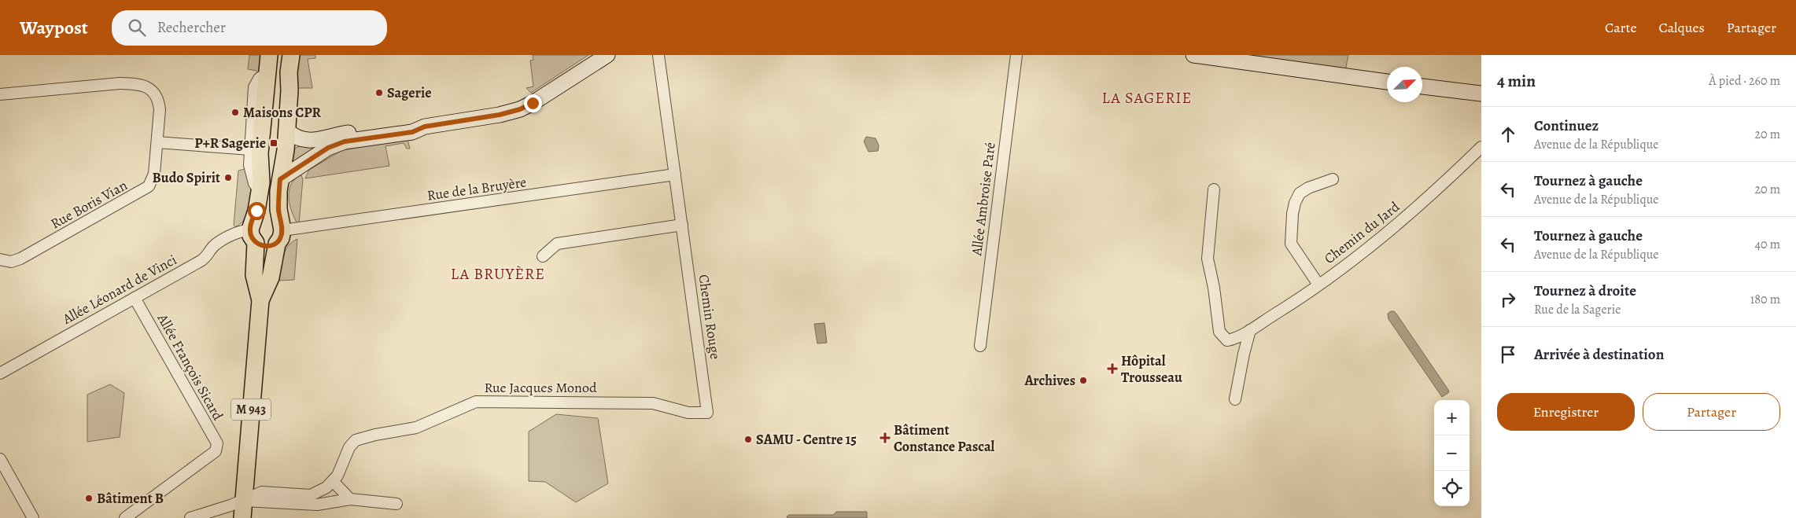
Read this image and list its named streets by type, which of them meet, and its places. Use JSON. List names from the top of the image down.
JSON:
{
  "streets": {
    "main road": ["M 943"],
    "street": [
      "Rue de la Bruyère",
      "Allée Ambroise Paré",
      "Rue Boris Vian",
      "Chemin du Jard",
      "Allée Léonard de Vinci",
      "Chemin Rouge",
      "Allée François Sicard",
      "Rue Jacques Monod"
    ]
  },
  "crossings": [
    ["Rue de la Bruyère", "Chemin Rouge"],
    ["Rue de la Bruyère", "M 943"],
    ["Allée Léonard de Vinci", "Allée François Sicard"],
    ["Allée Léonard de Vinci", "M 943"],
    ["Chemin Rouge", "Rue Jacques Monod"]
  ],
  "districts": ["LA SAGERIE", "LA BRUYÈRE"],
  "places": {
    "other": [
      "Sagerie",
      "Maisons CPR",
      "Budo Spirit",
      "Archives",
      "SAMU - Centre 15",
      "Bâtiment B"
    ],
    "transit": ["P+R Sagerie"],
    "health": ["Hôpital Trousseau", "Bâtiment Constance Pascal"]
  },
  "north": "top right",
  "page": {
    "header": "Waypost",
    "search": "Rechercher",
    "nav": ["Carte", "Calques", "Partager"],
    "heading": ["4 min", "À pied · 260 m"],
    "list": [
      ["Continuez", "Avenue de la République", "20 m"],
      ["Tournez à gauche", "Avenue de la République", "20 m"],
      ["Tournez à gauche", "Avenue de la République", "40 m"],
      ["Tournez à droite", "Rue de la Sagerie", "180 m"],
      "Arrivée à destination"
    ],
    "buttons": ["Enregistrer", "Partager"],
    "map_buttons": ["+", "−"]
  }
}
